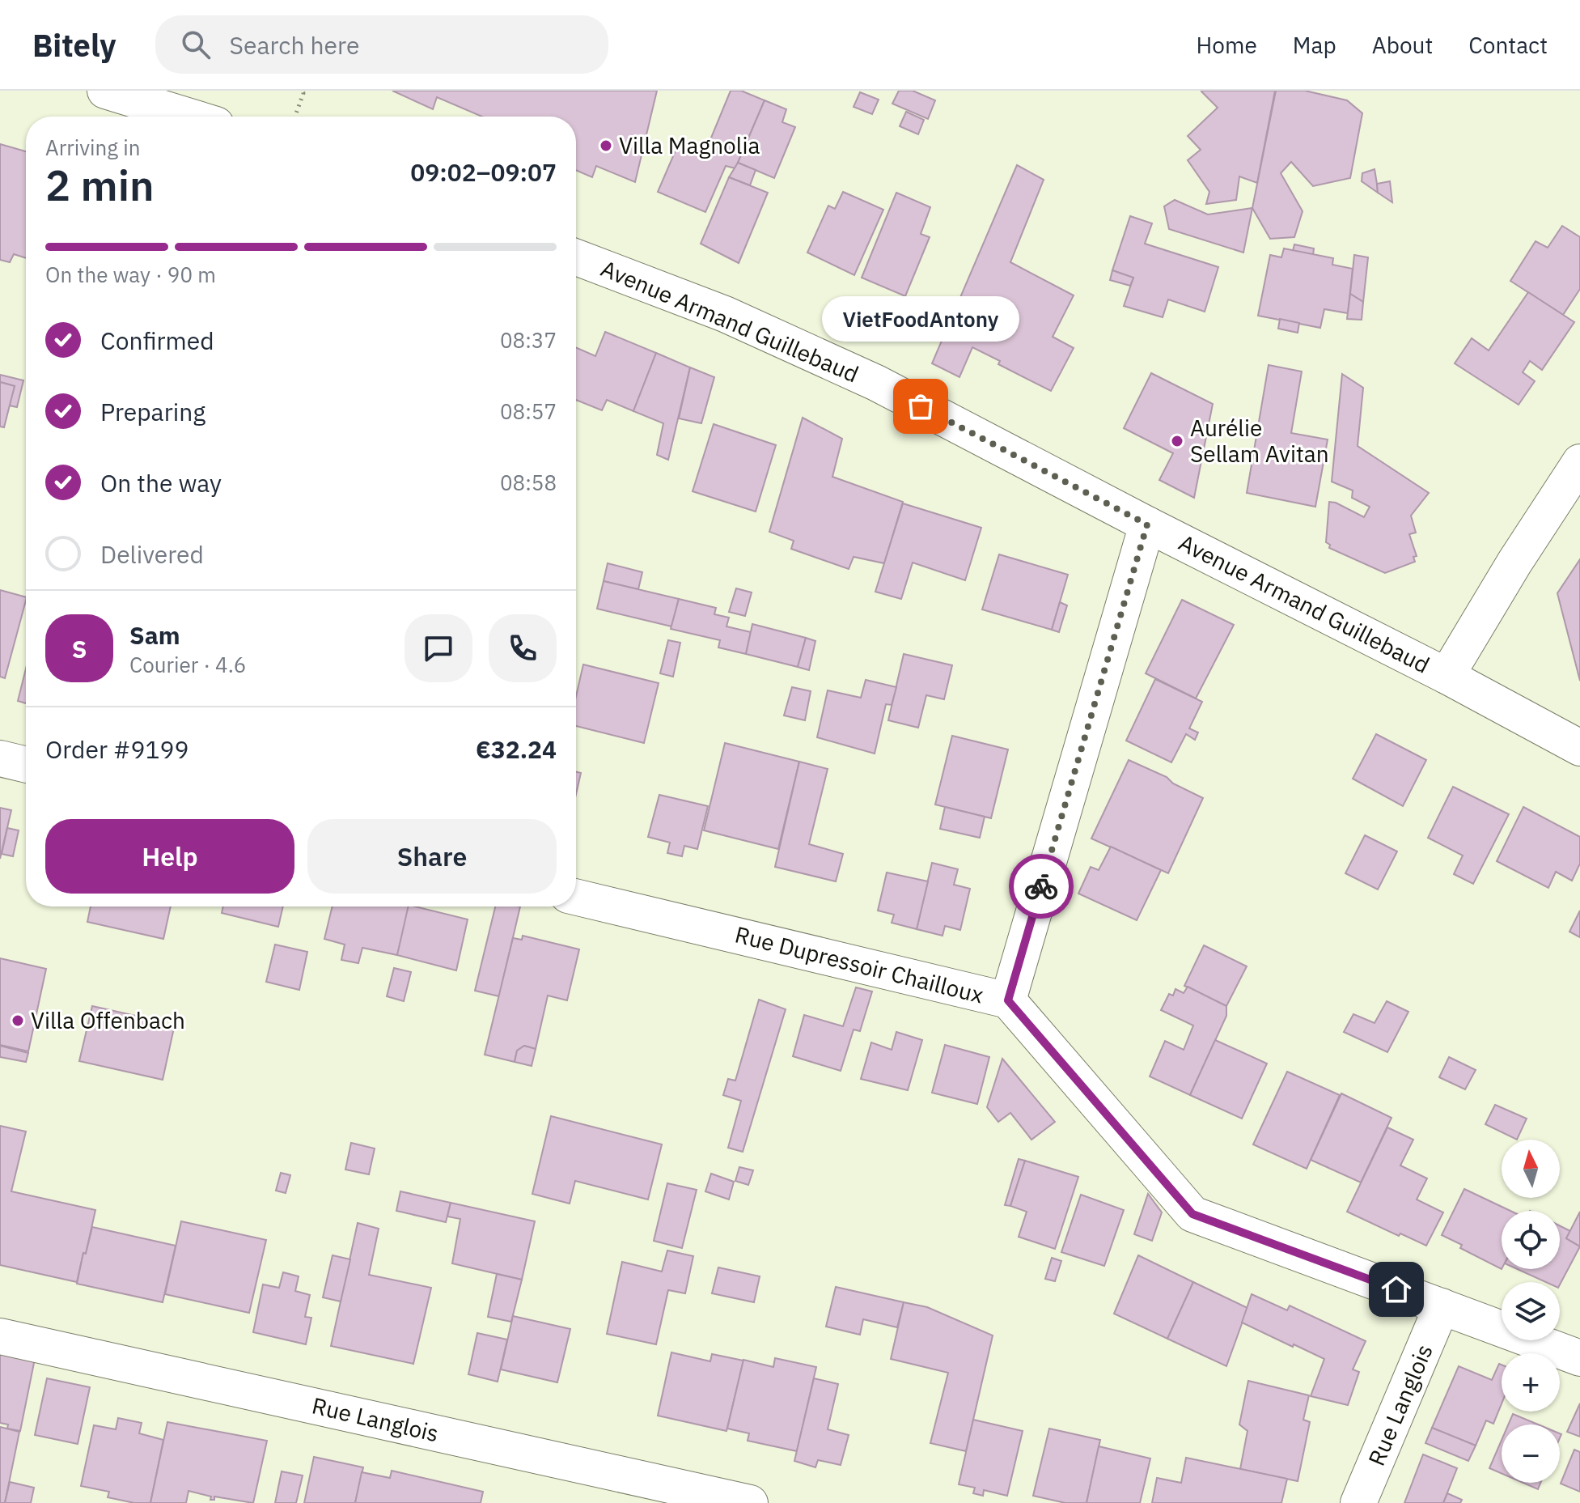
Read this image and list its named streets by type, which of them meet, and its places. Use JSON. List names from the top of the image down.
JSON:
{
  "streets": {
    "street": ["Avenue Armand Guillebaud", "Rue Dupressoir Chailloux", "Rue Langlois"]
  },
  "crossings": [
    ["Avenue Armand Guillebaud", "Rue Dupressoir Chailloux"]
  ],
  "places": [
    "Villa Magnolia",
    "VietFoodAntony",
    "Aurélie Sellam Avitan",
    "Villa Offenbach"
  ],
  "north": "top",
  "page": {
    "header": "Bitely",
    "search": "Search here",
    "nav": [
      "Home",
      "Map",
      "About",
      "Contact"
    ],
    "heading": ["2 min", "Arriving in", "09:02–09:07"],
    "panel": [
      "Sam",
      "Courier · 4.6",
      "Order #9199",
      "€32.24"
    ],
    "bar": "On the way · 90 m",
    "bubble": "VietFoodAntony",
    "list": [
      ["Confirmed", "08:37"],
      ["Preparing", "08:57"],
      ["On the way", "08:58"],
      "Delivered"
    ],
    "round": "S",
    "buttons": ["Help", "Share"],
    "map_buttons": ["+", "−"]
  }
}
